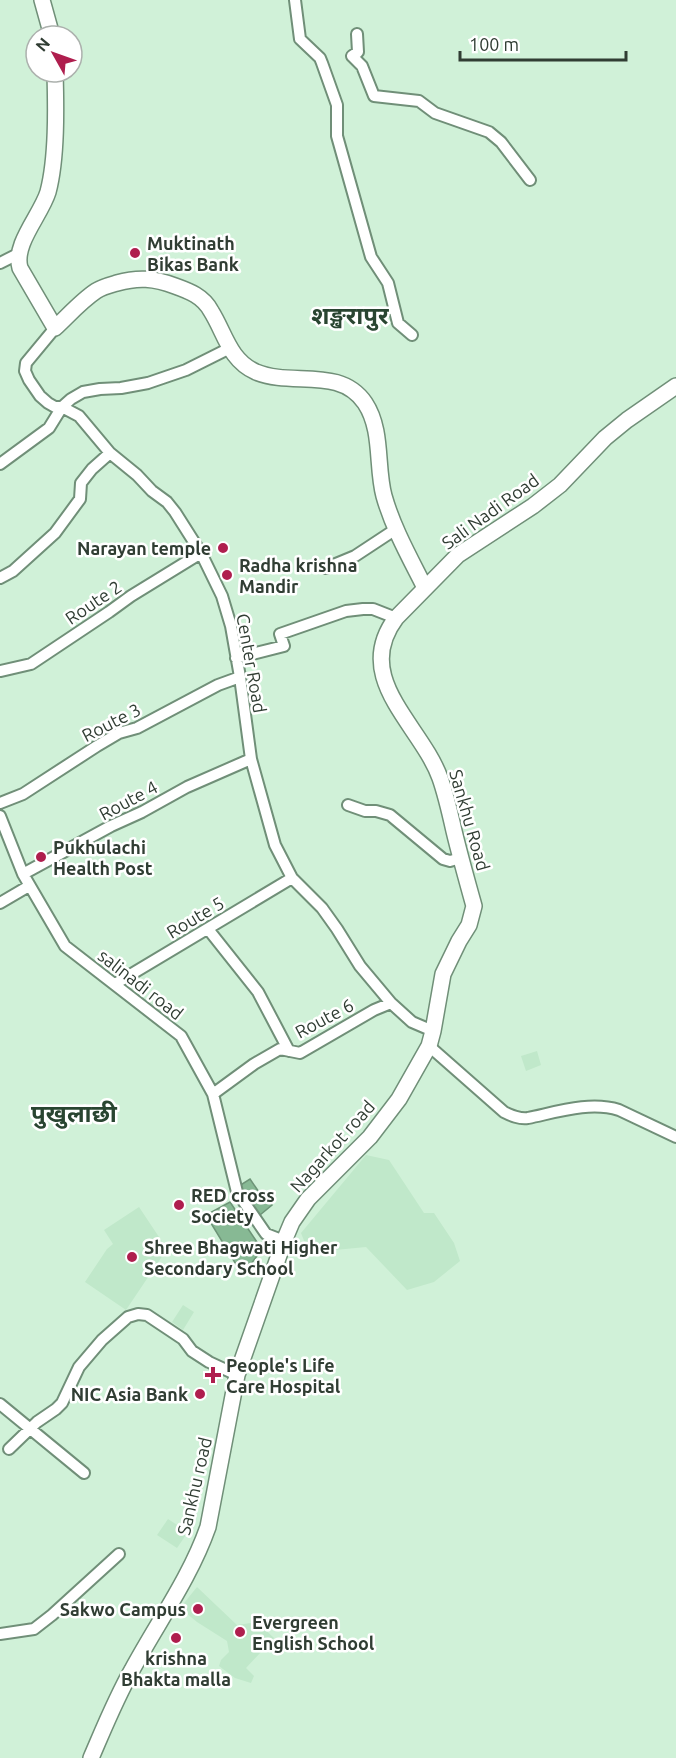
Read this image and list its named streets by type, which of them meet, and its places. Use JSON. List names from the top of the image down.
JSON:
{
  "streets": {
    "main road": [
      "Sali Nadi Road",
      "Sankhu Road",
      "Nagarkot road",
      "Sankhu road"
    ],
    "street": [
      "Route 2",
      "Center Road",
      "Route 3",
      "Route 4",
      "Route 5",
      "salinadi road",
      "Route 6"
    ]
  },
  "crossings": [
    ["Sali Nadi Road", "Sankhu Road"],
    ["Route 2", "Center Road"],
    ["Center Road", "Route 3"],
    ["Center Road", "Route 4"],
    ["Center Road", "Sankhu Road"],
    ["Center Road", "Route 5"],
    ["Center Road", "Route 6"],
    ["Route 4", "salinadi road"],
    ["Sankhu Road", "Nagarkot road"],
    ["Route 5", "salinadi road"],
    ["salinadi road", "Route 6"],
    ["salinadi road", "Nagarkot road"],
    ["salinadi road", "Sankhu road"],
    ["Nagarkot road", "Sankhu road"]
  ],
  "districts": ["शङ्खरापुर", "पुखुलाछी"],
  "places": {
    "other": [
      "Muktinath Bikas Bank",
      "Narayan temple",
      "Radha krishna Mandir",
      "Pukhulachi Health Post",
      "RED cross Society",
      "Shree Bhagwati Higher Secondary School",
      "NIC Asia Bank",
      "Sakwo Campus",
      "Evergreen English School",
      "krishna Bhakta malla"
    ],
    "health": ["People's Life Care Hospital"]
  },
  "scale_bar": "100 m",
  "north": "top left"
}
